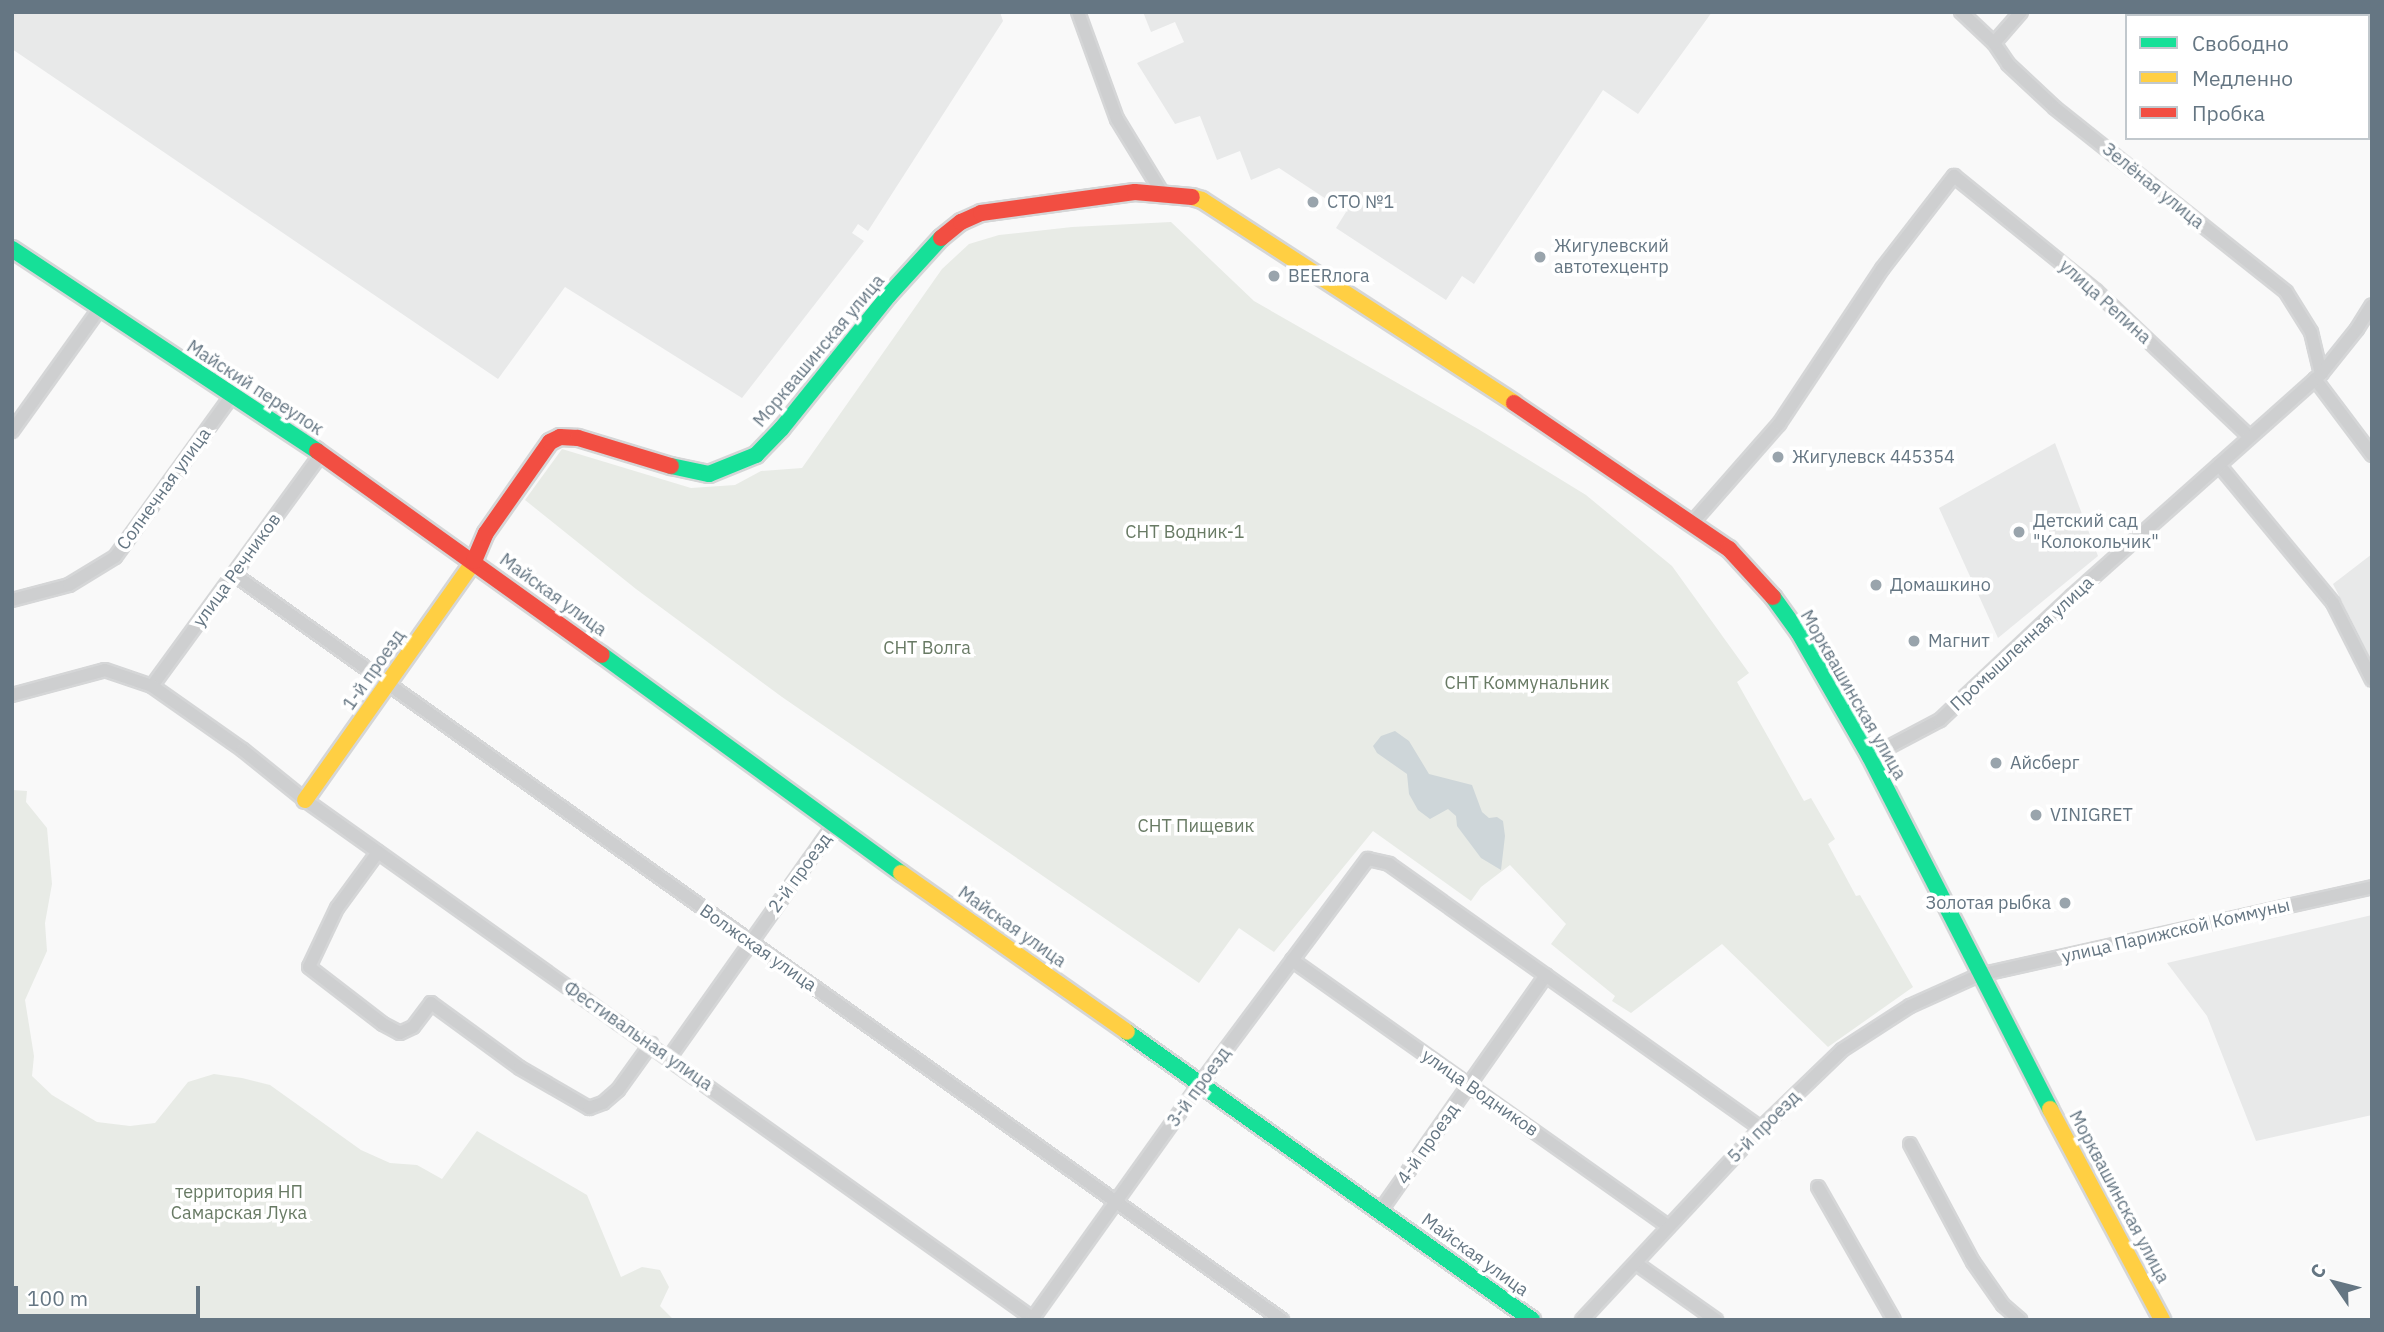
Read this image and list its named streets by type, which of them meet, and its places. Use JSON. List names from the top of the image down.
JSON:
{
  "streets": {
    "street": [
      "Зелёная улица",
      "улица Репина",
      "Морквашинская улица",
      "Майский переулок",
      "Солнечная улица",
      "улица Речников",
      "Майская улица",
      "Промышленная улица",
      "1-й проезд",
      "2-й проезд",
      "улица Парижской Коммуны",
      "Волжская улица",
      "Фестивальная улица",
      "3-й проезд",
      "улица Водников",
      "5-й проезд",
      "4-й проезд"
    ]
  },
  "crossings": [
    ["Зелёная улица", "Промышленная улица"],
    ["улица Репина", "Морквашинская улица"],
    ["улица Репина", "Промышленная улица"],
    ["Морквашинская улица", "Майский переулок"],
    ["Морквашинская улица", "Майская улица"],
    ["Морквашинская улица", "Промышленная улица"],
    ["Морквашинская улица", "1-й проезд"],
    ["Морквашинская улица", "улица Парижской Коммуны"],
    ["Морквашинская улица", "5-й проезд"],
    ["Майский переулок", "Солнечная улица"],
    ["Майский переулок", "улица Речников"],
    ["Майский переулок", "Майская улица"],
    ["Майский переулок", "1-й проезд"],
    ["улица Речников", "Волжская улица"],
    ["улица Речников", "Фестивальная улица"],
    ["Майская улица", "1-й проезд"],
    ["Майская улица", "2-й проезд"],
    ["Майская улица", "3-й проезд"],
    ["Майская улица", "4-й проезд"],
    ["1-й проезд", "Волжская улица"],
    ["1-й проезд", "Фестивальная улица"],
    ["2-й проезд", "Волжская улица"],
    ["2-й проезд", "Фестивальная улица"],
    ["улица Парижской Коммуны", "5-й проезд"],
    ["Волжская улица", "3-й проезд"],
    ["Фестивальная улица", "3-й проезд"],
    ["3-й проезд", "улица Водников"],
    ["3-й проезд", "4-й проезд"],
    ["улица Водников", "5-й проезд"],
    ["улица Водников", "4-й проезд"]
  ],
  "parks": [
    "СНТ Водник-1",
    "СНТ Волга",
    "СНТ Коммунальник",
    "СНТ Пищевик",
    "территория НП Самарская Лука"
  ],
  "places": [
    "СТО №1",
    "Жигулевский автотехцентр",
    "BEERлога",
    "Жигулевск 445354",
    "Детский сад \"Колокольчик\"",
    "Домашкино",
    "Магнит",
    "Айсберг",
    "VINIGRET",
    "Золотая рыбка"
  ],
  "legend": ["Свободно", "Медленно", "Пробка"],
  "scale_bar": "100 m",
  "north": "top left"
}
